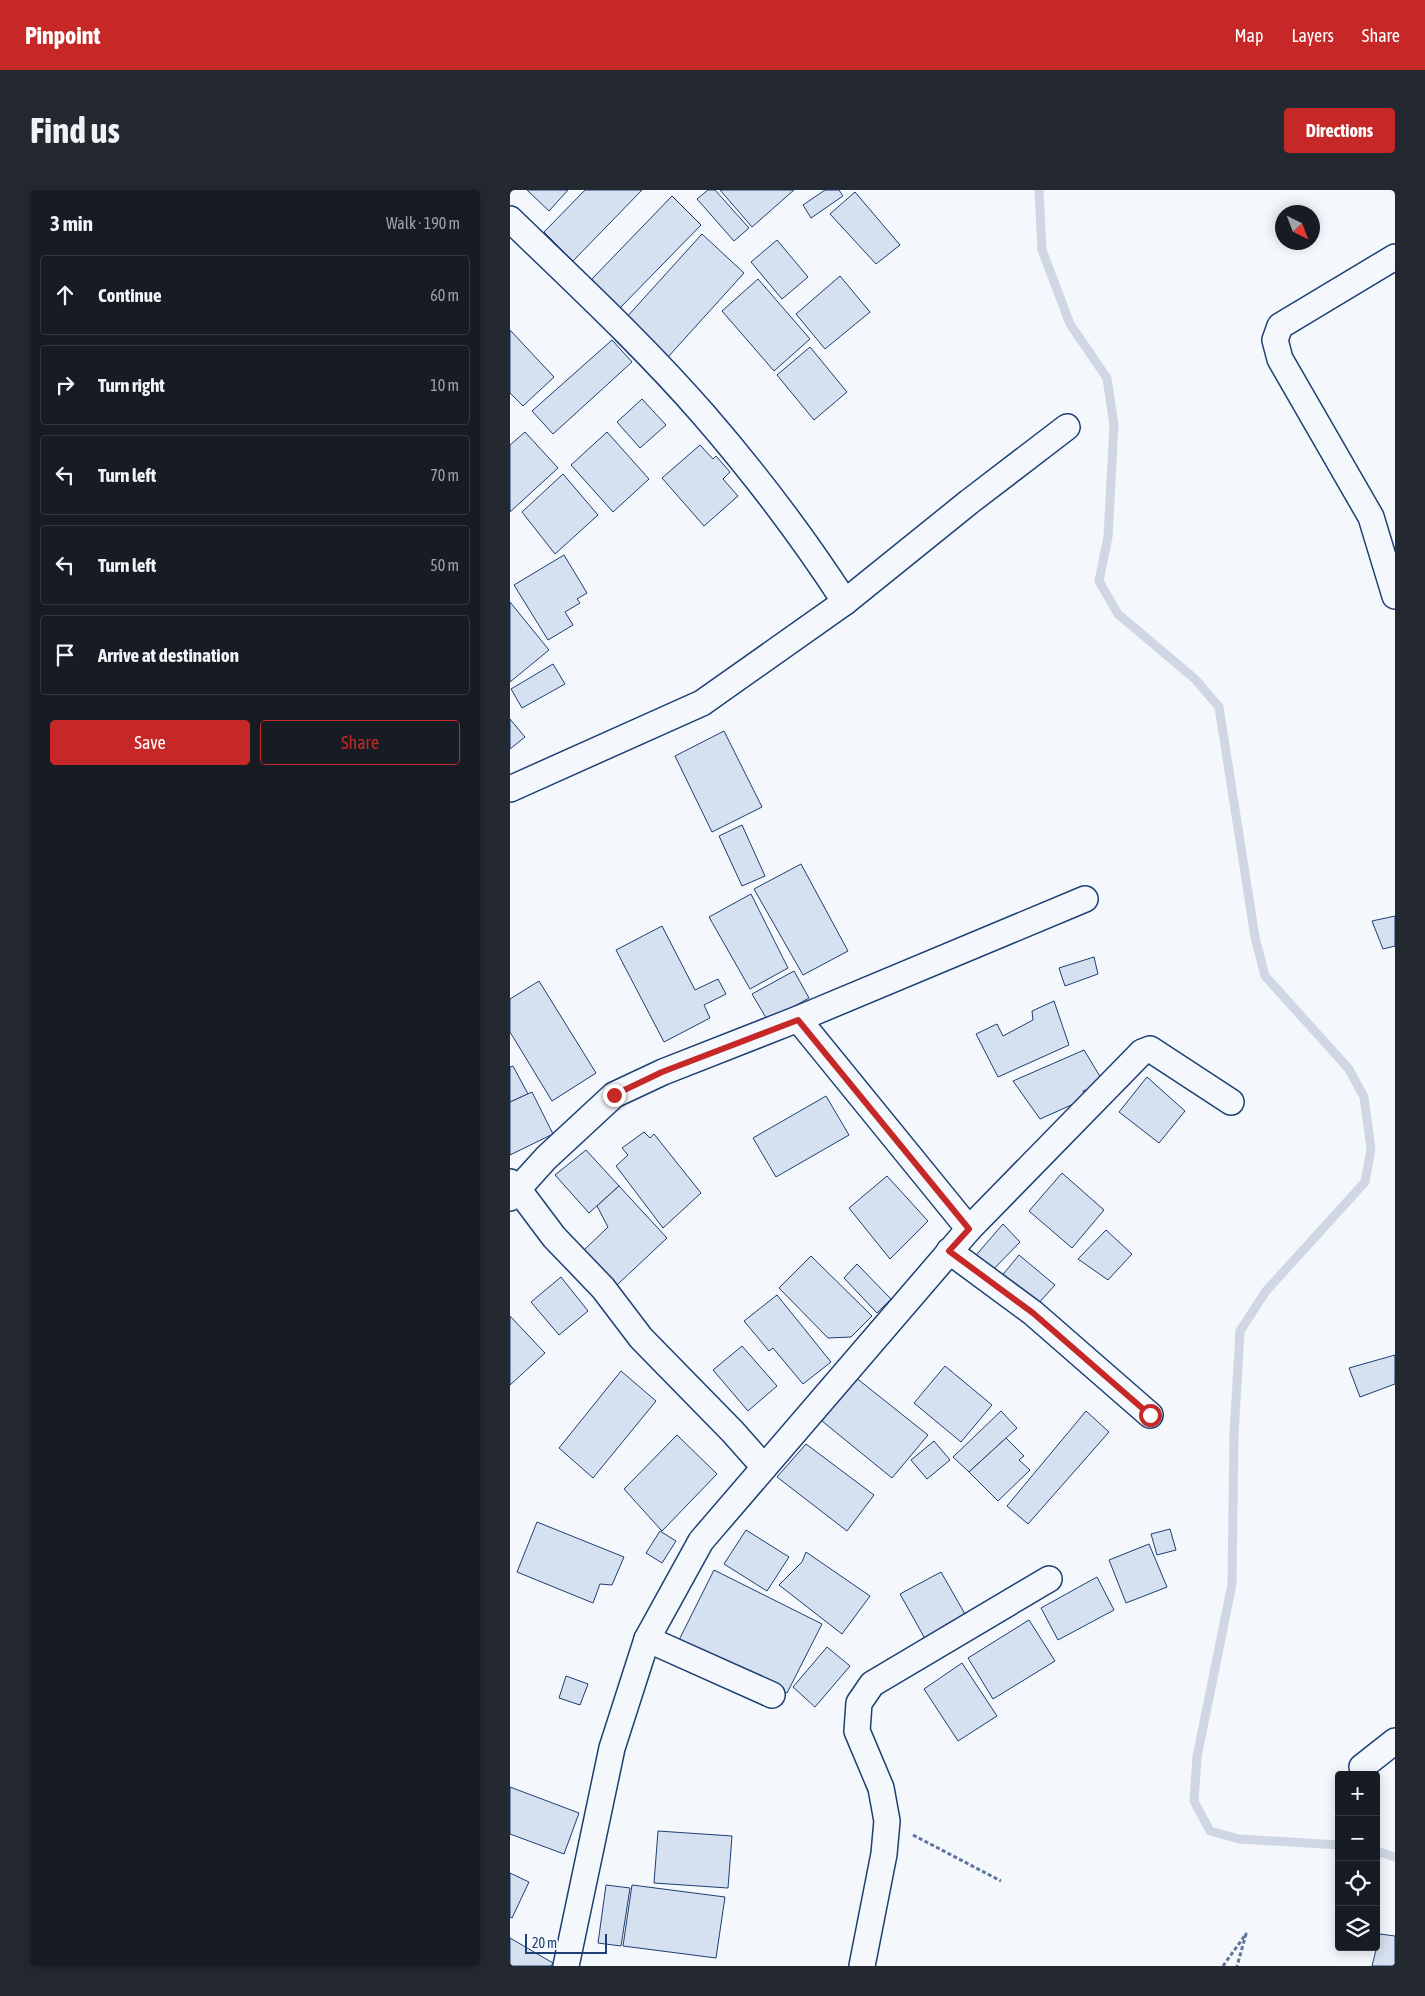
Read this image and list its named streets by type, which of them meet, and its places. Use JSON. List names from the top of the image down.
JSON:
{
  "scale_bar": "20 m",
  "north": "bottom right",
  "page": {
    "header": "Pinpoint",
    "nav": ["Map", "Layers", "Share"],
    "buttons": [
      "Directions",
      ["Save", "Share"]
    ],
    "title": "Find us",
    "heading": ["3 min", "Walk · 190 m"],
    "list": [
      ["Continue", "60 m"],
      ["Turn right", "10 m"],
      ["Turn left", "70 m"],
      ["Turn left", "50 m"],
      "Arrive at destination"
    ],
    "map_buttons": ["+", "−"],
    "scale": "20 m"
  }
}
